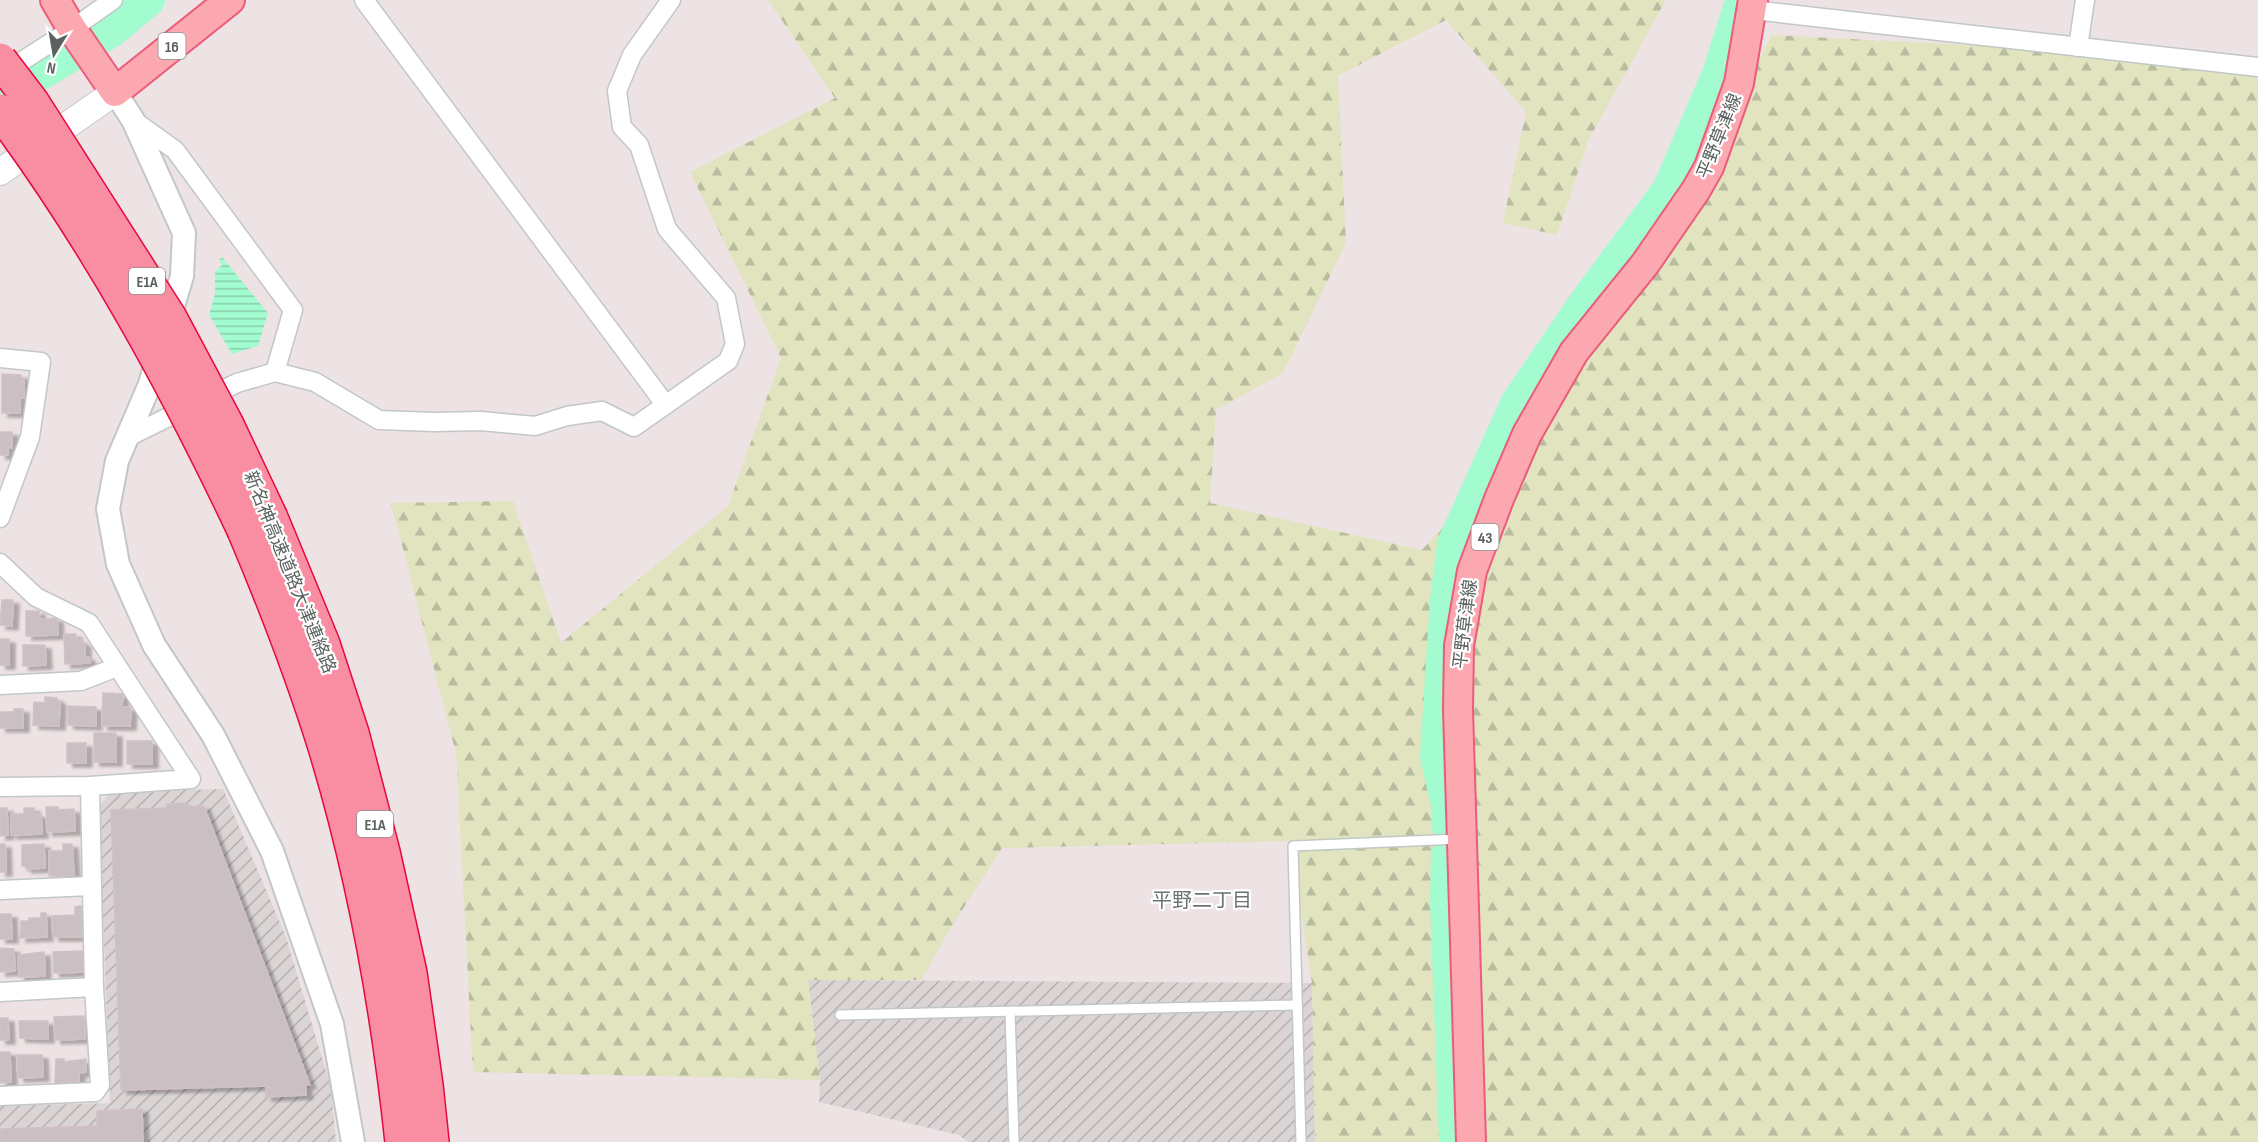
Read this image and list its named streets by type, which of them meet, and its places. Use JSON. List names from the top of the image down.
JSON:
{
  "streets": {
    "highway": ["E1A", "新名神高速道路大津連絡路"],
    "main road": ["16", "平野草津線", "43"]
  },
  "districts": ["平野二丁目"],
  "north": "bottom"
}
